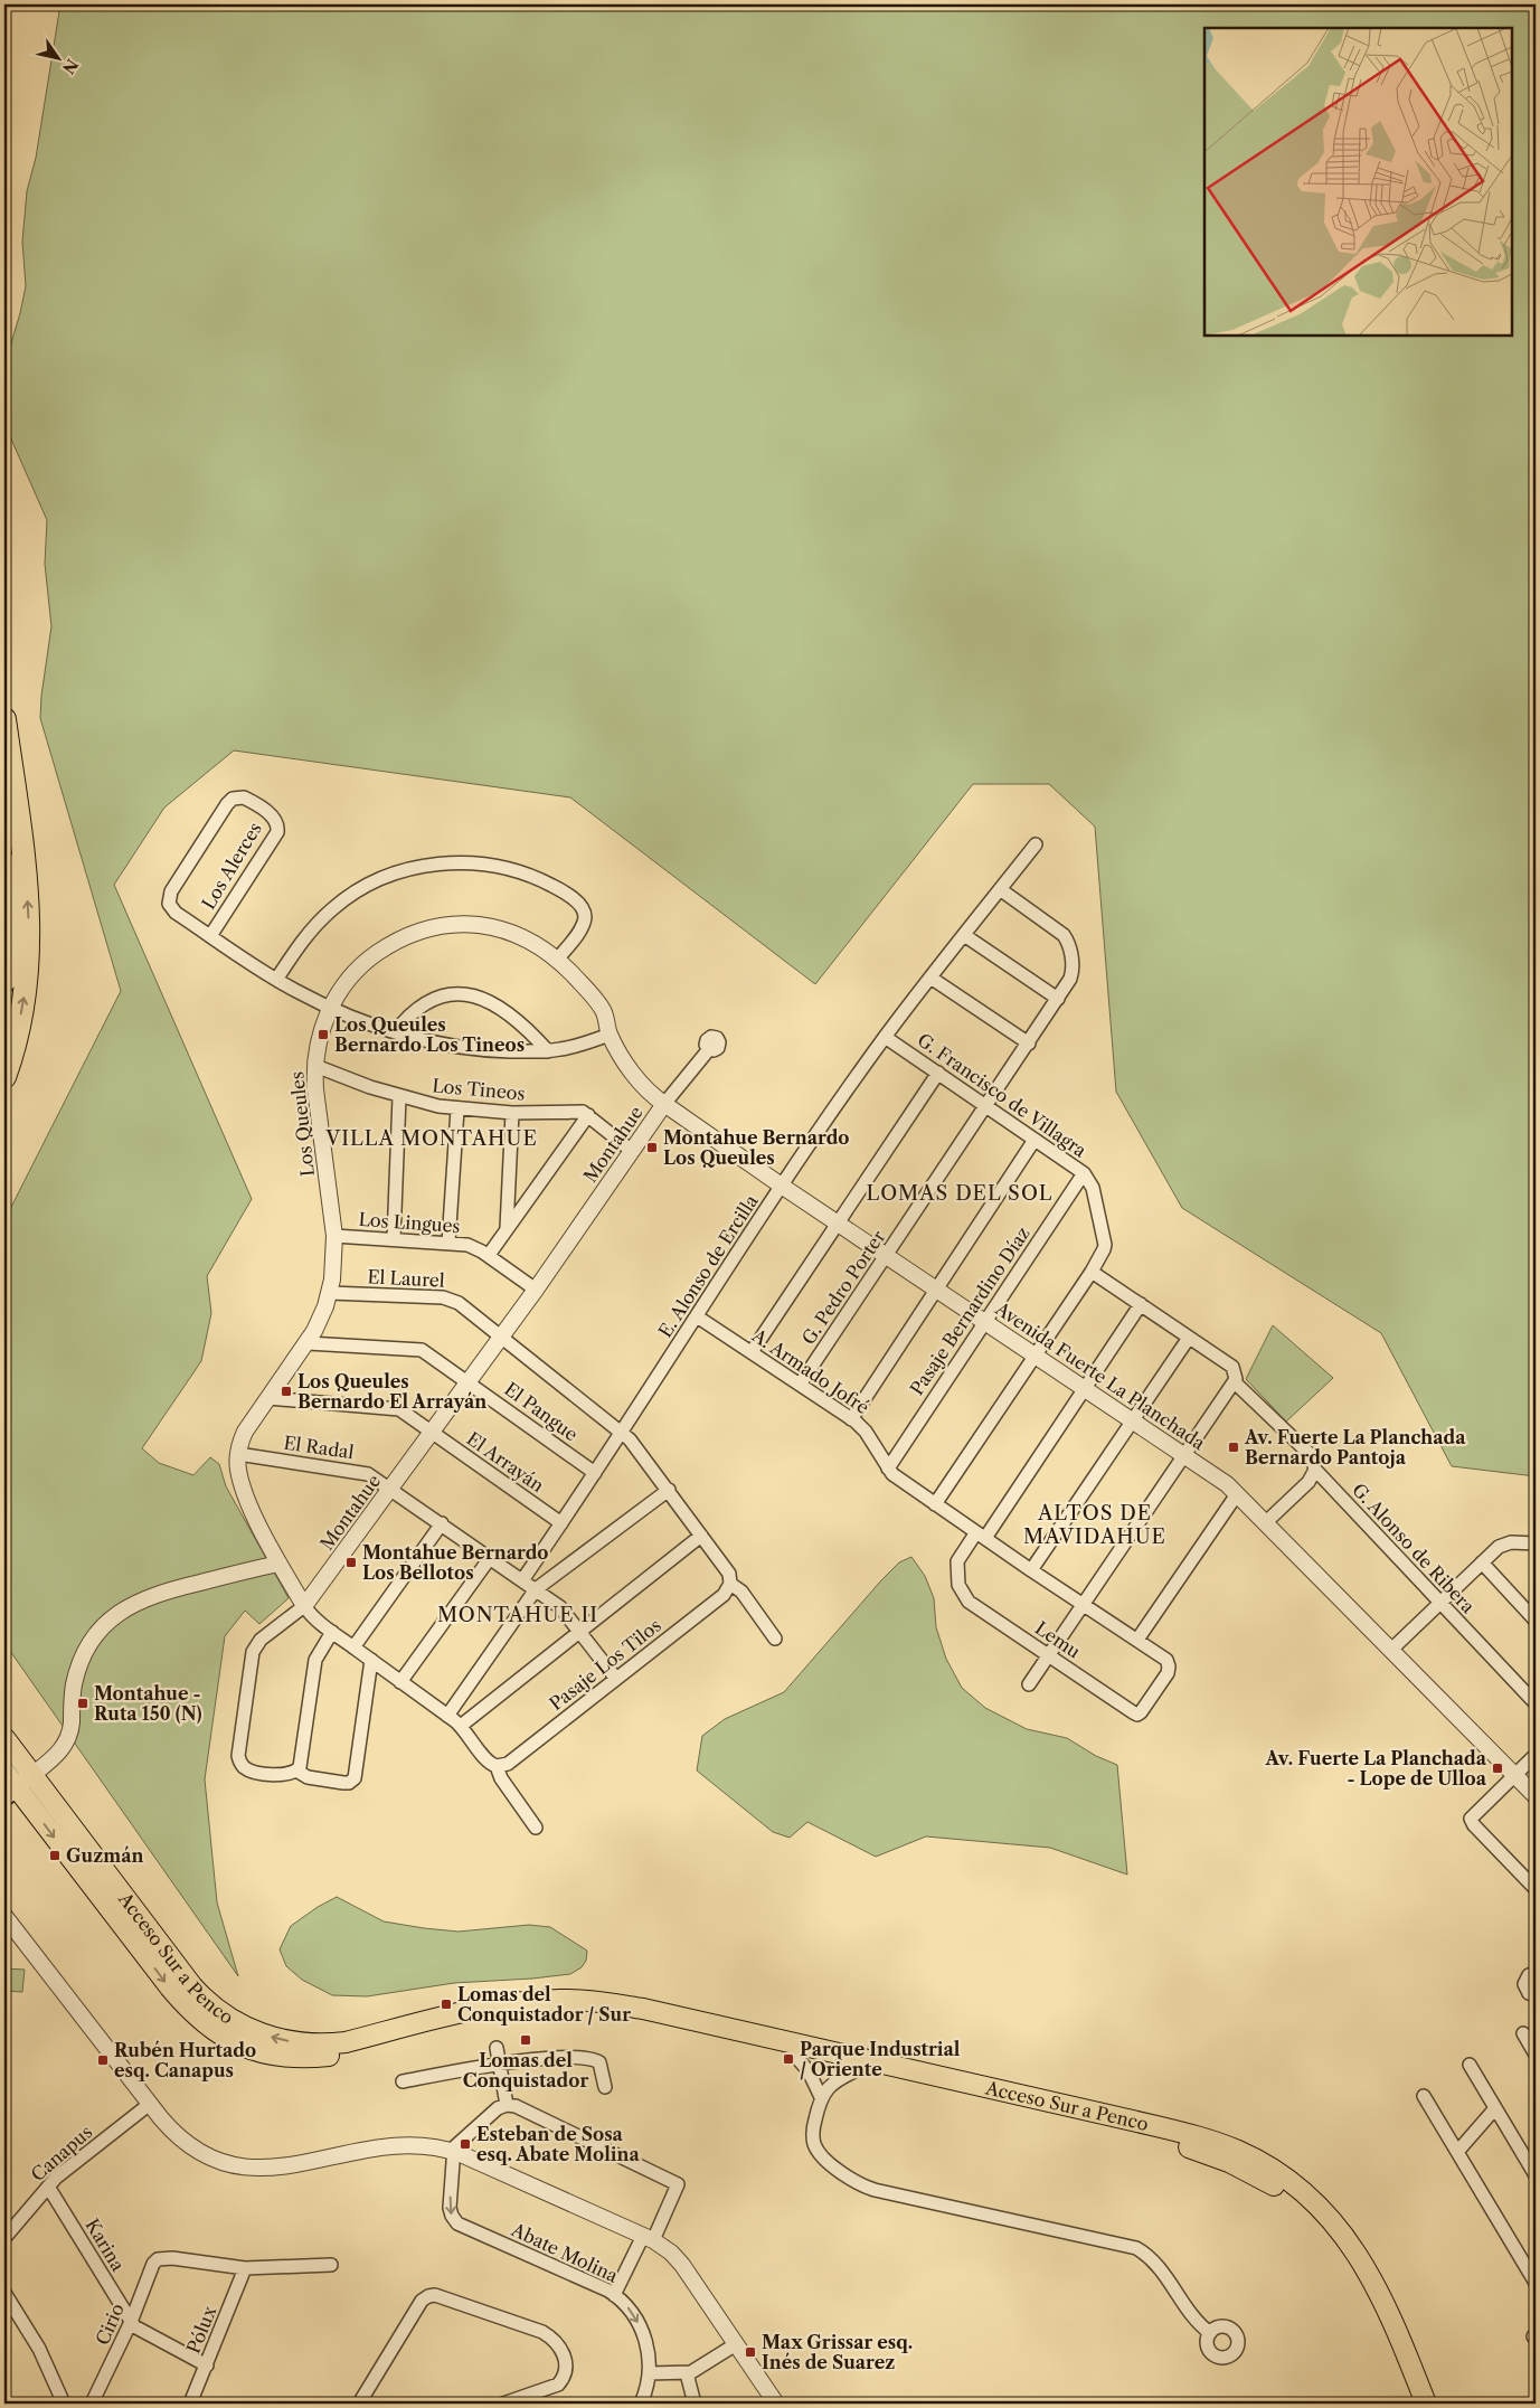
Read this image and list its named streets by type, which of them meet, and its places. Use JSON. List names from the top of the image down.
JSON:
{
  "streets": {
    "main road": ["Acceso Sur a Penco"],
    "street": [
      "Los Alerces",
      "Los Tineos",
      "G. Francisco de Villagra",
      "Los Queules",
      "Montahue",
      "Los Lingues",
      "E. Alonso de Ercilla",
      "El Laurel",
      "G. Pedro Porter",
      "Pasaje Bernardino Díaz",
      "A. Armado Jofré",
      "Avenida Fuerte La Planchada",
      "El Pangue",
      "El Radal",
      "El Arrayán",
      "G. Alonso de Ribera",
      "Lemu",
      "Pasaje Los Tilos",
      "Canapus",
      "Karina",
      "Abate Molina",
      "Cirio",
      "Pólux"
    ]
  },
  "crossings": [
    ["Los Tineos", "Los Queules"],
    ["G. Francisco de Villagra", "E. Alonso de Ercilla"],
    ["G. Francisco de Villagra", "G. Pedro Porter"],
    ["G. Francisco de Villagra", "Pasaje Bernardino Díaz"],
    ["G. Francisco de Villagra", "A. Armado Jofré"],
    ["G. Francisco de Villagra", "Avenida Fuerte La Planchada"],
    ["G. Francisco de Villagra", "G. Alonso de Ribera"],
    ["Los Queules", "Montahue"],
    ["Los Queules", "Los Lingues"],
    ["Los Queules", "E. Alonso de Ercilla"],
    ["Los Queules", "El Laurel"],
    ["Los Queules", "Avenida Fuerte La Planchada"],
    ["Los Queules", "El Pangue"],
    ["Los Queules", "El Radal"],
    ["Los Queules", "El Arrayán"],
    ["Montahue", "Los Lingues"],
    ["Montahue", "El Laurel"],
    ["Montahue", "El Pangue"],
    ["Montahue", "El Radal"],
    ["Montahue", "El Arrayán"],
    ["E. Alonso de Ercilla", "El Laurel"],
    ["E. Alonso de Ercilla", "G. Pedro Porter"],
    ["E. Alonso de Ercilla", "A. Armado Jofré"],
    ["E. Alonso de Ercilla", "Avenida Fuerte La Planchada"],
    ["E. Alonso de Ercilla", "El Pangue"],
    ["E. Alonso de Ercilla", "El Radal"],
    ["E. Alonso de Ercilla", "El Arrayán"],
    ["El Laurel", "Pasaje Los Tilos"],
    ["G. Pedro Porter", "A. Armado Jofré"],
    ["G. Pedro Porter", "Avenida Fuerte La Planchada"],
    ["Pasaje Bernardino Díaz", "A. Armado Jofré"],
    ["Pasaje Bernardino Díaz", "Avenida Fuerte La Planchada"],
    ["A. Armado Jofré", "Lemu"],
    ["Avenida Fuerte La Planchada", "Lemu"],
    ["El Radal", "Pasaje Los Tilos"],
    ["G. Alonso de Ribera", "Lemu"],
    ["Canapus", "Karina"],
    ["Karina", "Cirio"],
    ["Cirio", "Pólux"]
  ],
  "districts": [
    "VILLA MONTAHUE",
    "LOMAS DEL SOL",
    "ALTOS DE MAVIDAHUE",
    "MONTAHUE II"
  ],
  "places": {
    "transit": [
      "Los Queules Bernardo Los Tineos",
      "Montahue Bernardo Los Queules",
      "Los Queules Bernardo El Arrayán",
      "Av. Fuerte La Planchada Bernardo Pantoja",
      "Montahue Bernardo Los Bellotos",
      "Montahue - Ruta 150 (N)",
      "Av. Fuerte La Planchada - Lope de Ulloa",
      "Guzmán",
      "Lomas del Conquistador / Sur",
      "Lomas del Conquistador",
      "Parque Industrial / Oriente",
      "Rubén Hurtado esq. Canapus",
      "Esteban de Sosa esq. Abate Molina",
      "Max Grissar esq. Inés de Suarez"
    ]
  },
  "north": "bottom right"
}
